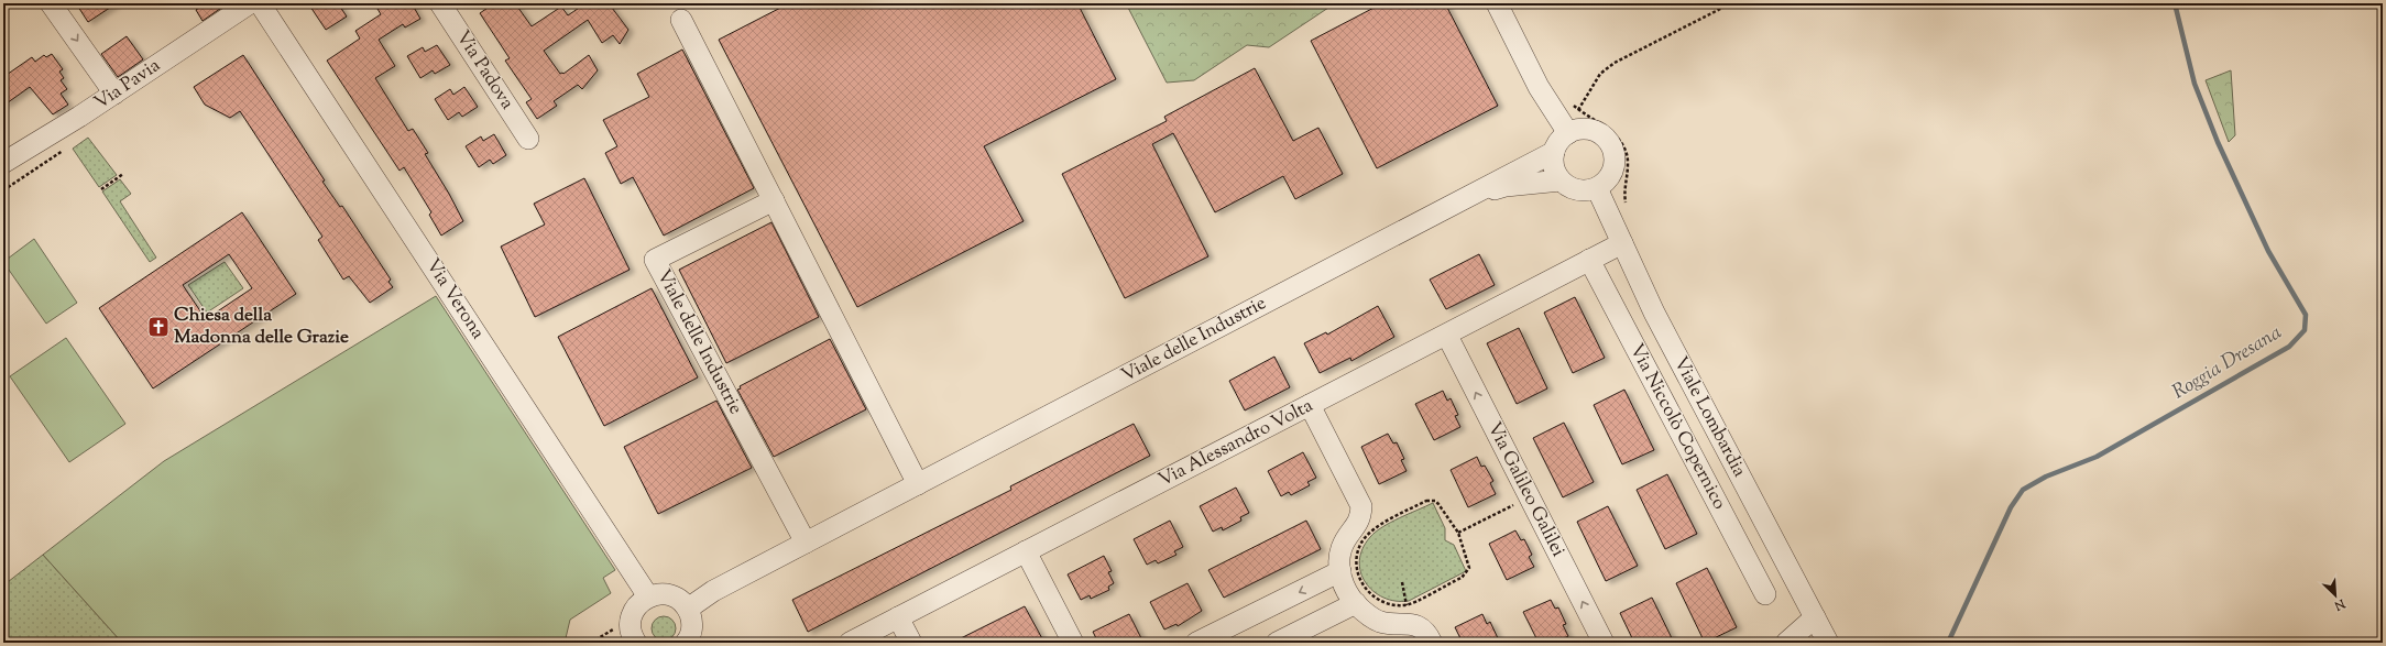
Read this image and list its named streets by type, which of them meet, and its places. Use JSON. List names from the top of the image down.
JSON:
{
  "streets": {
    "street": [
      "Via Padova",
      "Via Pavia",
      "Via Verona",
      "Viale delle Industrie",
      "Viale Lombardia",
      "Via Niccolò Copernico",
      "Via Alessandro Volta",
      "Via Galileo Galilei"
    ]
  },
  "crossings": [
    ["Viale delle Industrie", "Viale Lombardia"],
    ["Viale Lombardia", "Via Alessandro Volta"],
    ["Via Niccolò Copernico", "Via Alessandro Volta"],
    ["Via Alessandro Volta", "Via Galileo Galilei"]
  ],
  "one_way": ["Via Galileo Galilei"],
  "water": ["Roggia Dresana"],
  "places": {
    "church": ["Chiesa della Madonna delle Grazie"]
  },
  "north": "bottom right"
}
